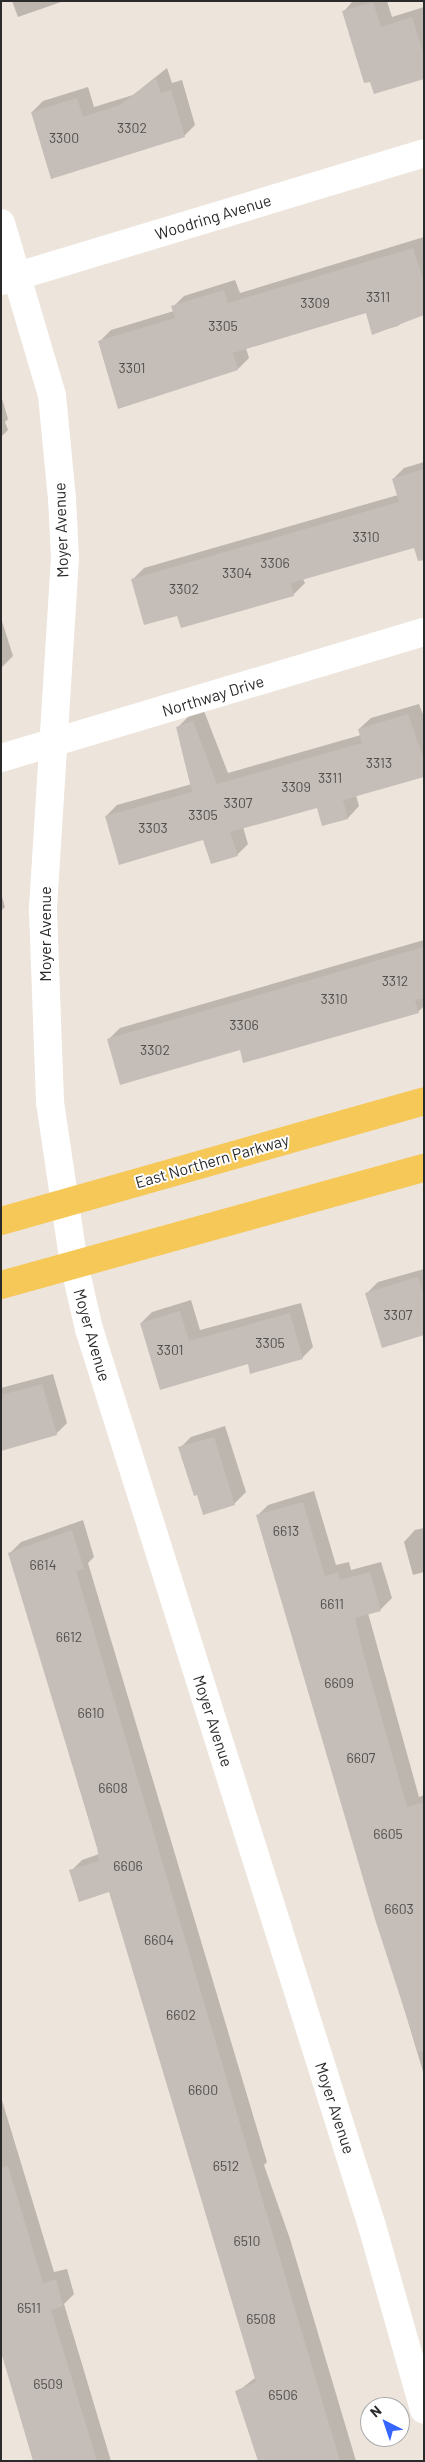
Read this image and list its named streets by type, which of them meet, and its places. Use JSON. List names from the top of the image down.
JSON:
{
  "streets": {
    "main road": ["East Northern Parkway"],
    "street": ["Woodring Avenue", "Moyer Avenue", "Northway Drive"]
  },
  "crossings": [
    ["Woodring Avenue", "Moyer Avenue"],
    ["Moyer Avenue", "Northway Drive"],
    ["Moyer Avenue", "East Northern Parkway"]
  ],
  "house_numbers": [
    "3302",
    "3300",
    "3311",
    "3309",
    "3305",
    "3301",
    "3310",
    "3306",
    "3304",
    "3302",
    "3313",
    "3311",
    "3309",
    "3307",
    "3305",
    "3303",
    "3312",
    "3310",
    "3306",
    "3302",
    "3307",
    "3305",
    "3301",
    "6613",
    "6614",
    "6611",
    "6612",
    "6609",
    "6610",
    "6607",
    "6608",
    "6605",
    "6606",
    "6603",
    "6604",
    "6602",
    "6600",
    "6512",
    "6510",
    "6511",
    "6508",
    "6509",
    "6506"
  ],
  "north": "top left"
}
